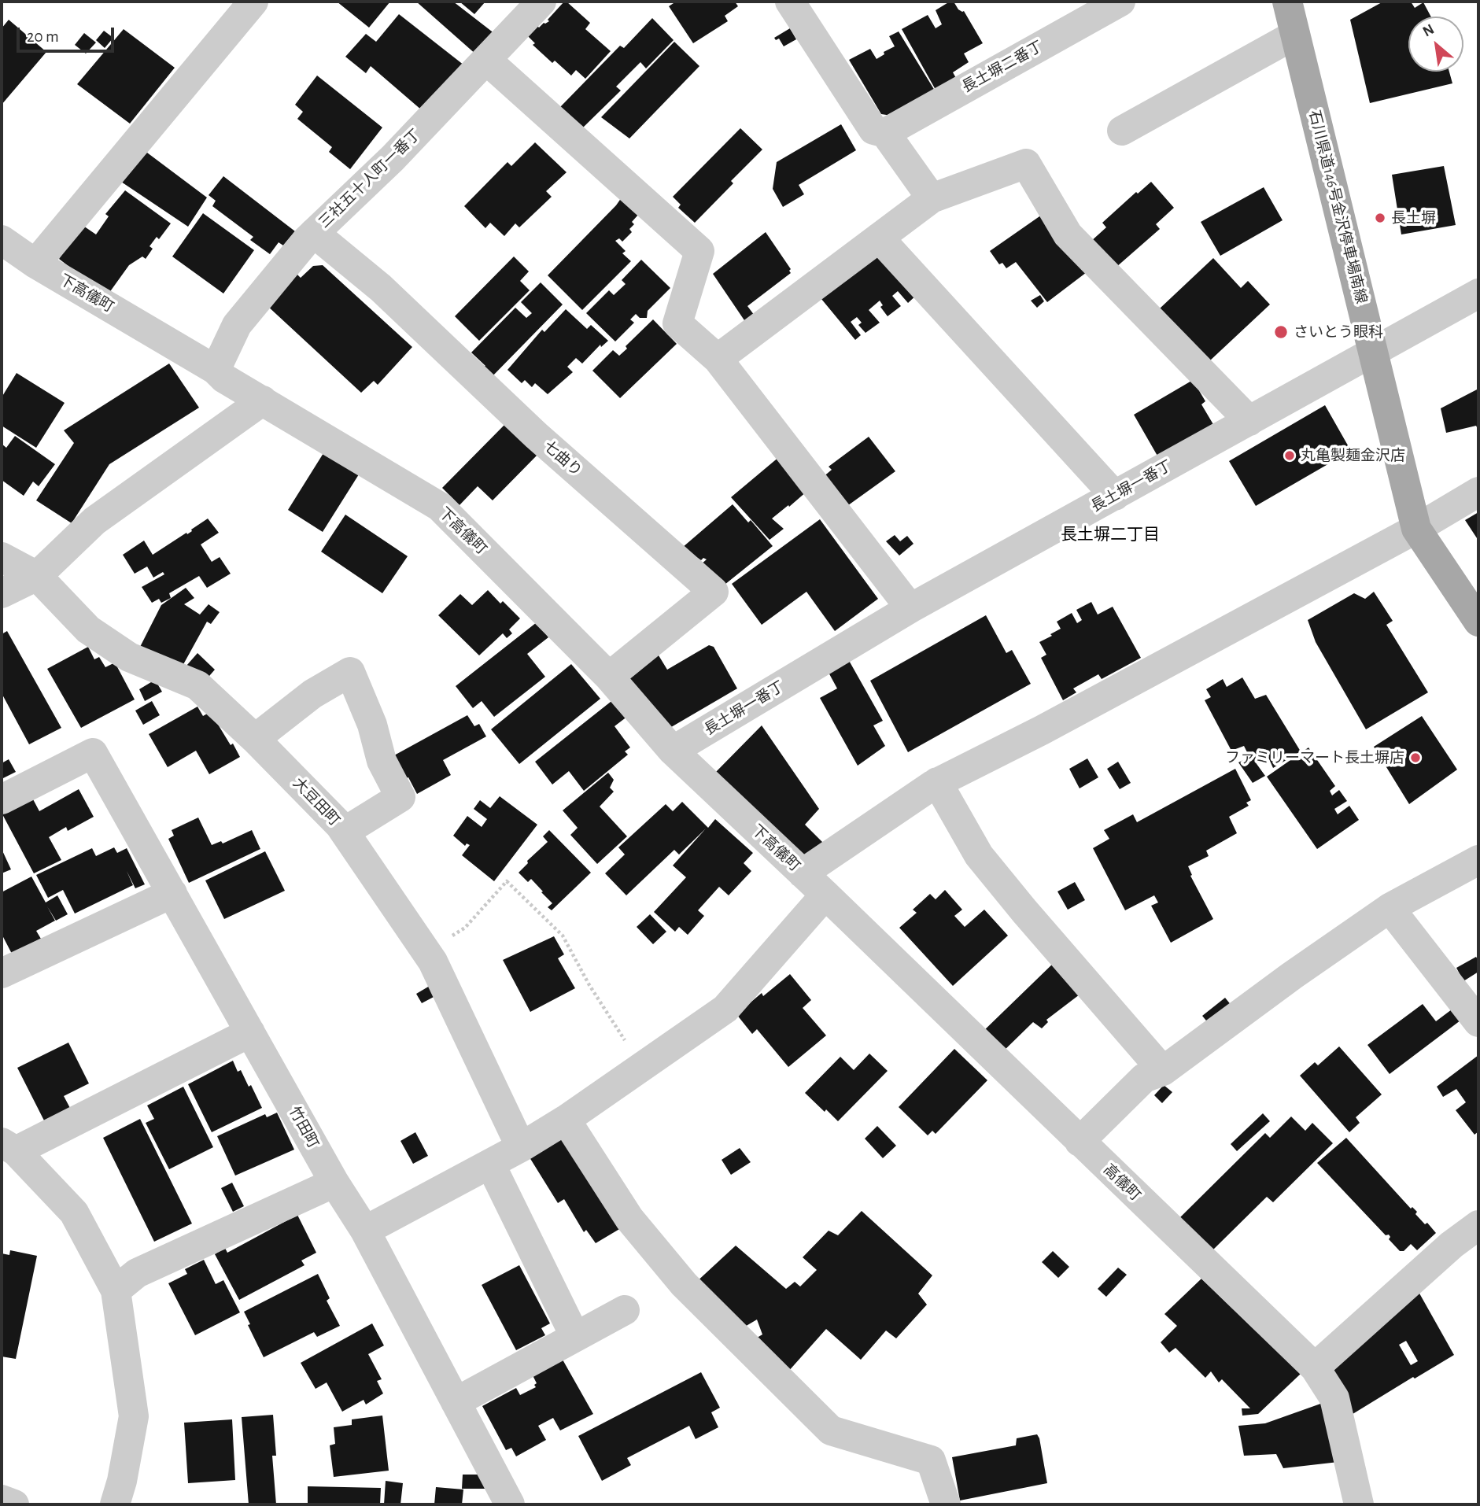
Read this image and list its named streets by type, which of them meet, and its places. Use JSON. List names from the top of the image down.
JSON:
{
  "streets": {
    "main road": ["石川県道146号金沢停車場南線"],
    "street": [
      "長土塀二番丁",
      "三社五十人町一番丁",
      "下高儀町",
      "七曲り",
      "長土塀一番丁",
      "大豆田町",
      "竹田町",
      "高儀町"
    ]
  },
  "crossings": [
    ["三社五十人町一番丁", "下高儀町"],
    ["三社五十人町一番丁", "七曲り"],
    ["石川県道146号金沢停車場南線", "長土塀一番丁"],
    ["下高儀町", "七曲り"],
    ["下高儀町", "長土塀一番丁"],
    ["下高儀町", "高儀町"]
  ],
  "districts": ["長土塀二丁目"],
  "places": [
    "長土塀",
    "さいとう眼科",
    "丸亀製麺金沢店",
    "ファミリーマート長土塀店"
  ],
  "scale_bar": "20 m",
  "north": "top left"
}
